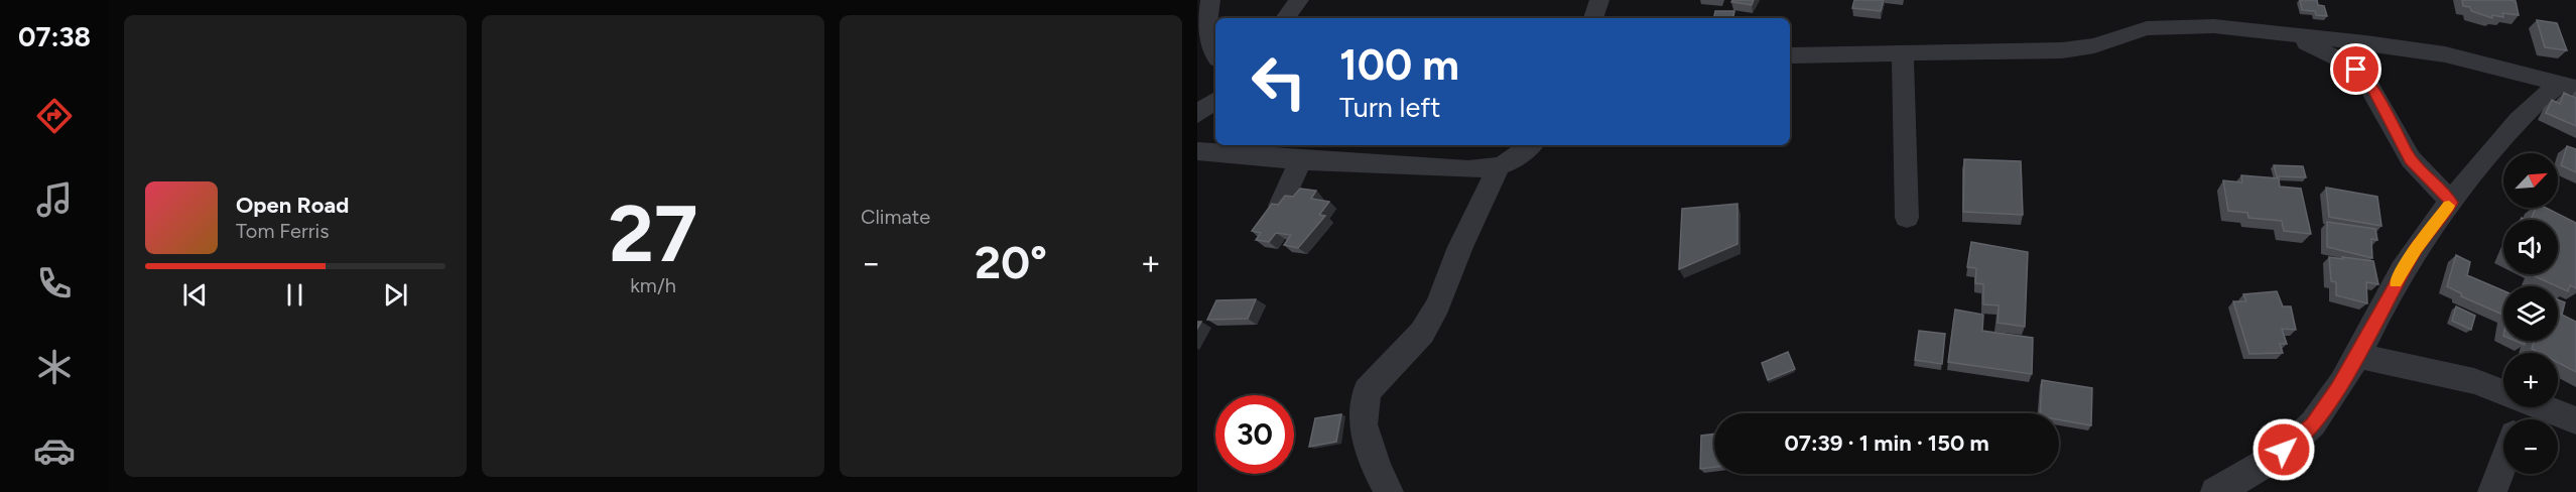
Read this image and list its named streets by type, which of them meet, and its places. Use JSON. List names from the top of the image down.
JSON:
{
  "north": "top right",
  "page": {
    "tabs": "07:38",
    "tile": [
      ["27", "km/h"],
      "Climate"
    ],
    "turn": ["100 m", "Turn left"],
    "map_buttons": ["+", "−"],
    "song": ["Open Road", "Tom Ferris"],
    "heat": ["−", "20°", "+"],
    "limit": "30",
    "trip": "07:39 · 1 min · 150 m"
  }
}
